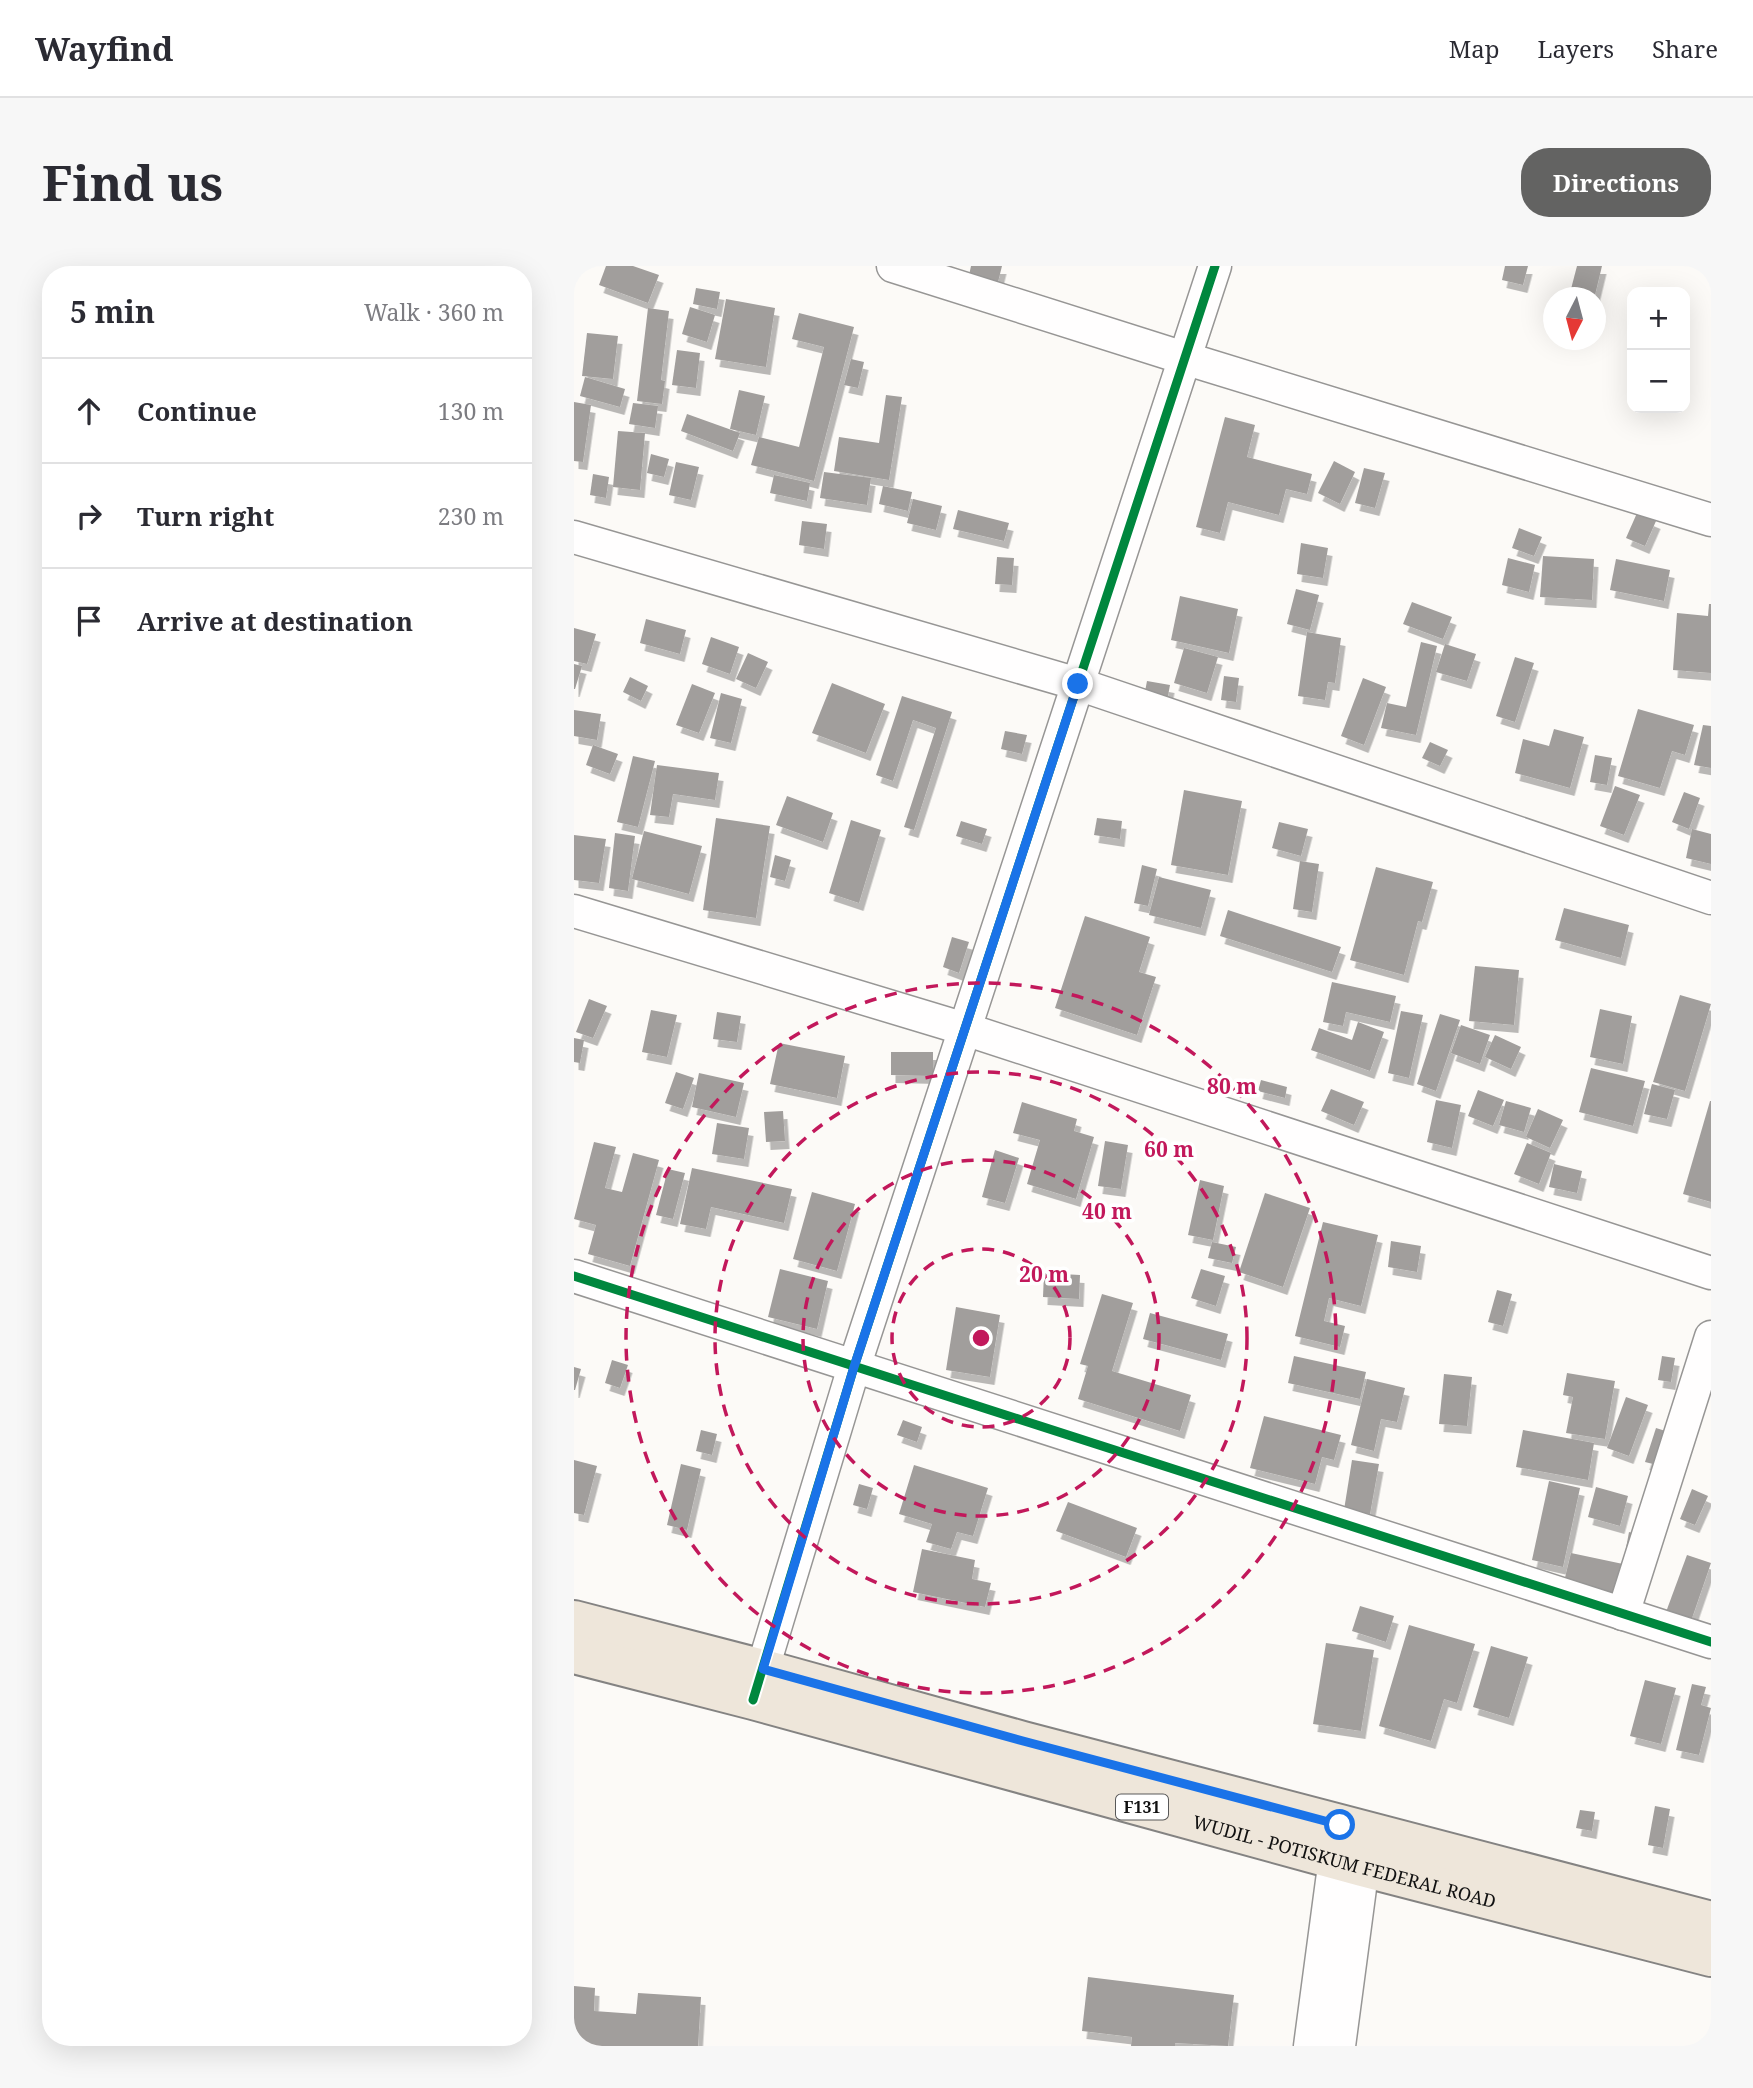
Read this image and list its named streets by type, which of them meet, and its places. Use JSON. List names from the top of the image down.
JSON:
{
  "streets": {
    "main road": ["F131", "WUDIL - POTISKUM FEDERAL ROAD"]
  },
  "north": "bottom",
  "page": {
    "header": "Wayfind",
    "nav": ["Map", "Layers", "Share"],
    "buttons": "Directions",
    "title": "Find us",
    "heading": ["5 min", "Walk · 360 m"],
    "map_buttons": ["+", "−"],
    "list": [
      ["Continue", "130 m"],
      ["Turn right", "230 m"],
      "Arrive at destination"
    ]
  },
  "rings": [
    "80 m",
    "60 m",
    "40 m",
    "20 m"
  ]
}
